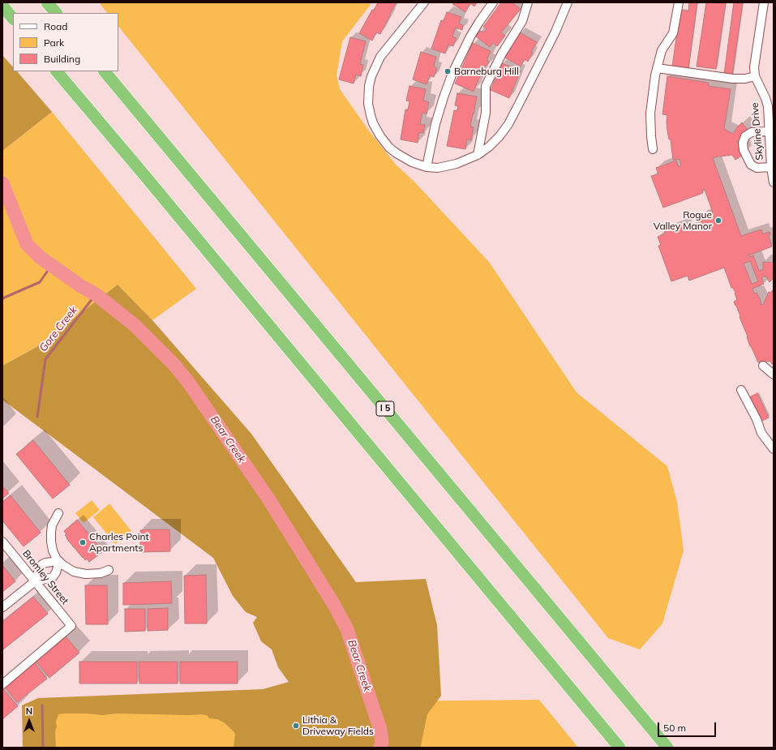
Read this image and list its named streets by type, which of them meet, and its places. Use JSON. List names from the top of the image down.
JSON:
{
  "streets": {
    "highway": ["I 5"],
    "street": ["Skyline Drive", "Bromley Street"]
  },
  "water": ["Gore Creek", "Bear Creek"],
  "places": [
    "Barneburg Hill",
    "Rogue Valley Manor",
    "Charles Point Apartments",
    "Lithia & Driveway Fields"
  ],
  "legend": ["Road", "Park", "Building"],
  "scale_bar": "50 m",
  "north": "top"
}
